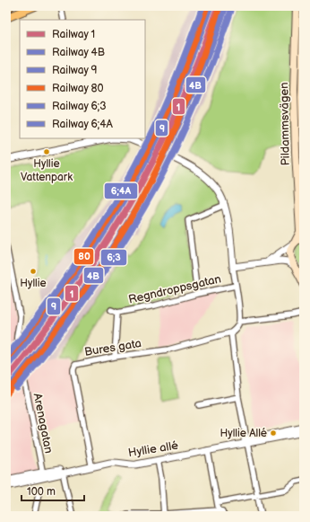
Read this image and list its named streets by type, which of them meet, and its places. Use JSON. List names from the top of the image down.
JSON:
{
  "streets": {
    "main road": ["Pildammsvägen"],
    "street": [
      "Regndroppsgatan",
      "Bures gata",
      "Arenagatan",
      "Hyllie allé"
    ]
  },
  "crossings": [
    ["Regndroppsgatan", "Bures gata"],
    ["Bures gata", "Hyllie allé"],
    ["Arenagatan", "Hyllie allé"]
  ],
  "places": ["Hyllie Vattenpark", "Hyllie", "Hyllie Allé"],
  "lines": [
    "rail line 1",
    "rail line 9",
    "rail line 80",
    "rail line 6;4A",
    "rail line 4B",
    "rail line 6;3"
  ],
  "legend": [
    "Railway 1",
    "Railway 4B",
    "Railway 9",
    "Railway 80",
    "Railway 6;3",
    "Railway 6;4A"
  ],
  "scale_bar": "100 m"
}
